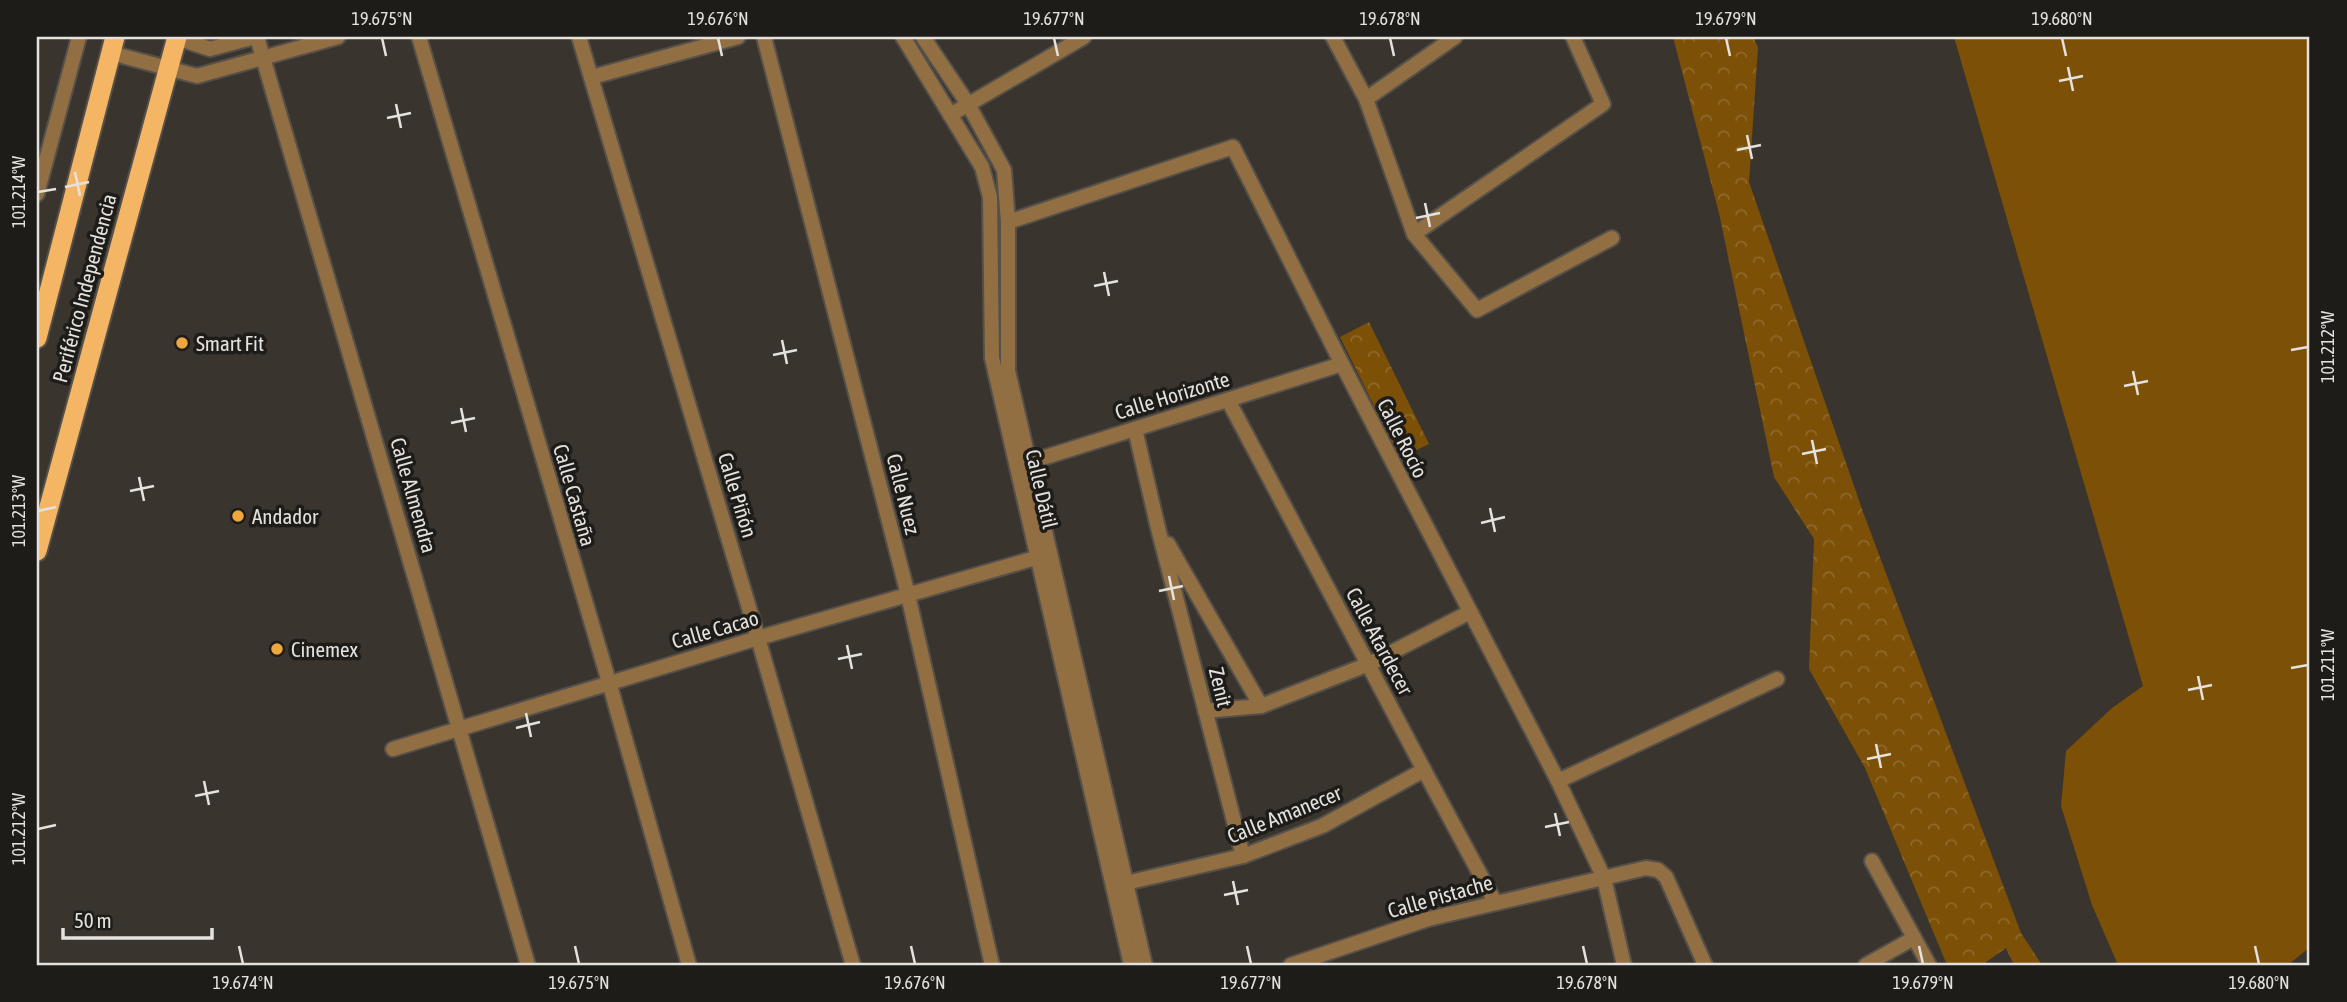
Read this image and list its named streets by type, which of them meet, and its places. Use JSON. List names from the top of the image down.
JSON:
{
  "streets": {
    "highway": ["Periférico Independencia"],
    "street": [
      "Calle Horizonte",
      "Calle Rocío",
      "Calle Dátil",
      "Calle Nuez",
      "Calle Almendra",
      "Calle Castaña",
      "Calle Piñón",
      "Calle Cacao",
      "Calle Atardecer",
      "Zenit",
      "Calle Amanecer",
      "Calle Pistache"
    ]
  },
  "crossings": [
    ["Calle Horizonte", "Calle Rocío"],
    ["Calle Horizonte", "Calle Dátil"],
    ["Calle Horizonte", "Calle Atardecer"],
    ["Calle Horizonte", "Zenit"],
    ["Calle Rocío", "Calle Dátil"],
    ["Calle Rocío", "Calle Pistache"],
    ["Calle Dátil", "Calle Cacao"],
    ["Calle Dátil", "Calle Amanecer"],
    ["Calle Nuez", "Calle Cacao"],
    ["Calle Almendra", "Calle Cacao"],
    ["Calle Castaña", "Calle Cacao"],
    ["Calle Piñón", "Calle Cacao"],
    ["Calle Atardecer", "Calle Amanecer"],
    ["Calle Atardecer", "Calle Pistache"],
    ["Zenit", "Calle Amanecer"]
  ],
  "places": ["Smart Fit", "Andador", "Cinemex"],
  "scale_bar": "50 m",
  "coordinates": [
    "19.675°N",
    "19.676°N",
    "19.677°N",
    "19.678°N",
    "19.679°N",
    "19.680°N",
    "101.214°W",
    "101.212°W",
    "101.213°W",
    "101.211°W",
    "19.674°N"
  ]
}
